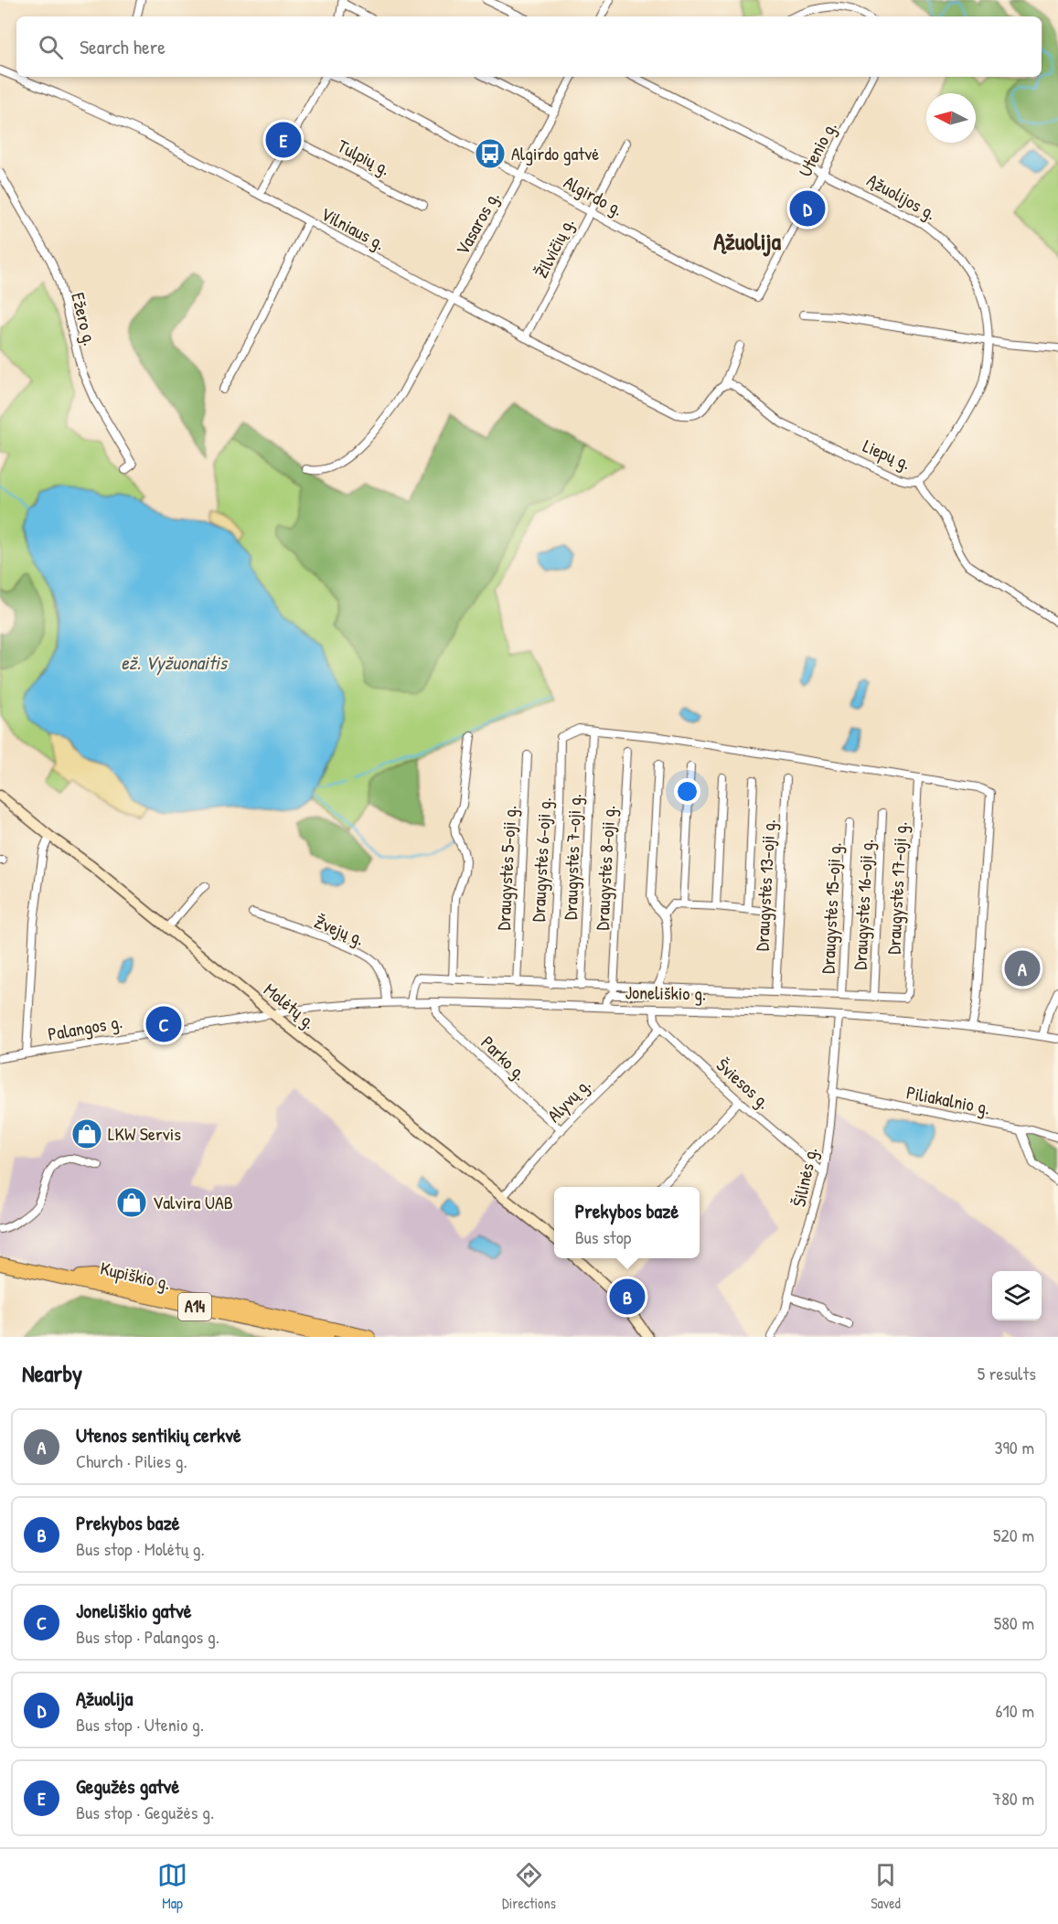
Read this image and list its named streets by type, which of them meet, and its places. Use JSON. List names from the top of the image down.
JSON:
{
  "streets": {
    "highway": ["Kupiškio g.", "A14"],
    "street": [
      "Utenio g.",
      "Tulpių g.",
      "Algirdo g.",
      "Ąžuolijos g.",
      "Vasaros g.",
      "Vilniaus g.",
      "Žilvičių g.",
      "Ežero g.",
      "Liepų g.",
      "Draugystės 7-oji g.",
      "Draugystės 6-oji g.",
      "Draugystės 5-oji g.",
      "Draugystės 8-oji g.",
      "Draugystės 13-oji g.",
      "Draugystės 17-oji g.",
      "Draugystės 16-oji g.",
      "Draugystės 15-oji g.",
      "Žvejų g.",
      "Joneliškio g.",
      "Molėtų g.",
      "Palangos g.",
      "Parko g.",
      "Šviesos g.",
      "Alyvų g.",
      "Piliakalnio g.",
      "Šilinės g."
    ]
  },
  "crossings": [
    ["Utenio g.", "Algirdo g."],
    ["Utenio g.", "Ąžuolijos g."],
    ["Algirdo g.", "Vasaros g."],
    ["Algirdo g.", "Žilvičių g."],
    ["Ąžuolijos g.", "Liepų g."],
    ["Vasaros g.", "Vilniaus g."],
    ["Vilniaus g.", "Žilvičių g."],
    ["Vilniaus g.", "Liepų g."],
    ["Draugystės 7-oji g.", "Draugystės 6-oji g."],
    ["Draugystės 17-oji g.", "Draugystės 16-oji g."],
    ["Žvejų g.", "Joneliškio g."],
    ["Joneliškio g.", "Molėtų g."],
    ["Joneliškio g.", "Palangos g."],
    ["Joneliškio g.", "Parko g."],
    ["Joneliškio g.", "Šviesos g."],
    ["Joneliškio g.", "Šilinės g."],
    ["Molėtų g.", "Palangos g."],
    ["Molėtų g.", "Alyvų g."],
    ["Parko g.", "Alyvų g."],
    ["Šviesos g.", "Alyvų g."],
    ["Šviesos g.", "Šilinės g."],
    ["Piliakalnio g.", "Šilinės g."]
  ],
  "districts": ["Ąžuolija"],
  "water": ["ež. Vyžuonaitis"],
  "places": {
    "bus stop": ["Algirdo gatvė"],
    "shop": ["LKW Servis", "Valvira UAB"]
  },
  "north": "left",
  "page": {
    "search": "Search here",
    "pins": [
      "E",
      "D",
      "A",
      "C",
      "B"
    ],
    "popup": ["Prekybos bazė", "Bus stop"],
    "heading": ["Nearby", "5 results"],
    "list": [
      {
        "mark": "A",
        "name": "Utenos sentikių cerkvė",
        "note": "Church · Pilies g.",
        "value": "390 m"
      },
      {
        "mark": "B",
        "name": "Prekybos bazė",
        "note": "Bus stop · Molėtų g.",
        "value": "520 m"
      },
      {
        "mark": "C",
        "name": "Joneliškio gatvė",
        "note": "Bus stop · Palangos g.",
        "value": "580 m"
      },
      {
        "mark": "D",
        "name": "Ąžuolija",
        "note": "Bus stop · Utenio g.",
        "value": "610 m"
      },
      {
        "mark": "E",
        "name": "Gegužės gatvė",
        "note": "Bus stop · Gegužės g.",
        "value": "780 m"
      }
    ],
    "nav": ["Map", "Directions", "Saved"]
  }
}
